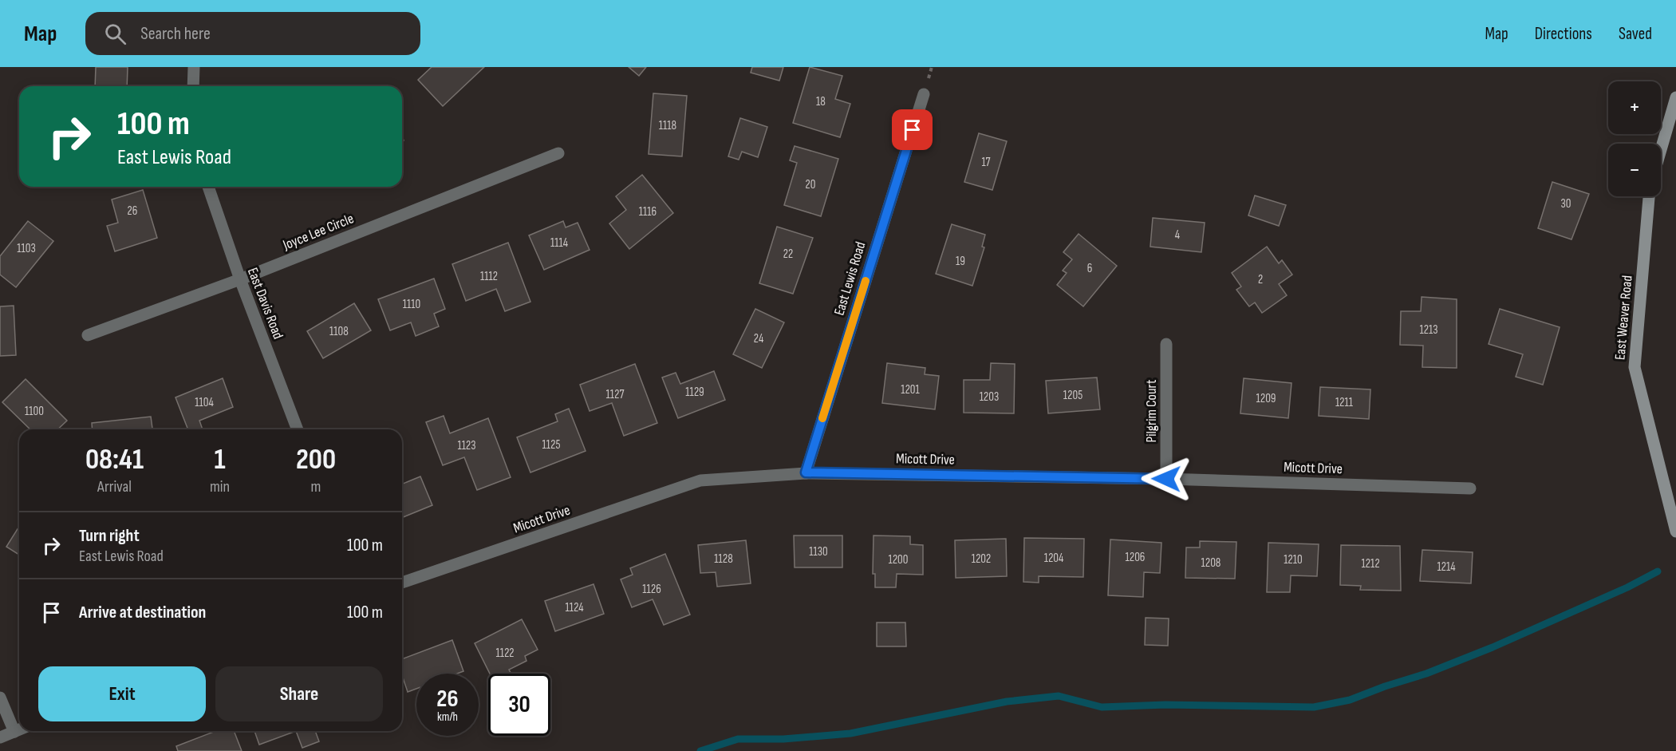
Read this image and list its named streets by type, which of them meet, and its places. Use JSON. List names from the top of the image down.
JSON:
{
  "streets": {
    "street": [
      "Joyce Lee Circle",
      "East Lewis Road",
      "East Davis Road",
      "East Weaver Road",
      "Pilgrim Court",
      "Micott Drive"
    ]
  },
  "crossings": [
    ["Joyce Lee Circle", "East Davis Road"],
    ["East Lewis Road", "Micott Drive"],
    ["Pilgrim Court", "Micott Drive"]
  ],
  "house_numbers": [
    "18",
    "1118",
    "17",
    "20",
    "30",
    "26",
    "1116",
    "4",
    "1114",
    "1103",
    "22",
    "19",
    "6",
    "1112",
    "2",
    "1110",
    "1213",
    "1108",
    "24",
    "1201",
    "1129",
    "1127",
    "1205",
    "1203",
    "1209",
    "1104",
    "1211",
    "1100",
    "1125",
    "1123",
    "1130",
    "1206",
    "1204",
    "1128",
    "1202",
    "1200",
    "1210",
    "1208",
    "1212",
    "1214",
    "1126",
    "1124",
    "1122"
  ],
  "page": {
    "header": "Map",
    "search": "Search here",
    "nav": ["Map", "Directions", "Saved"],
    "map_buttons": ["+", "−"],
    "turn": ["100 m", "East Lewis Road"],
    "eta": [
      "08:41",
      "Arrival",
      "1",
      "min",
      "200",
      "m"
    ],
    "list": [
      {
        "name": "Turn right",
        "note": "East Lewis Road",
        "value": "100 m"
      },
      {
        "name": "Arrive at destination",
        "value": "100 m"
      }
    ],
    "buttons": ["Exit", "Share"],
    "speed": "26 km/h",
    "limit": "30"
  }
}
